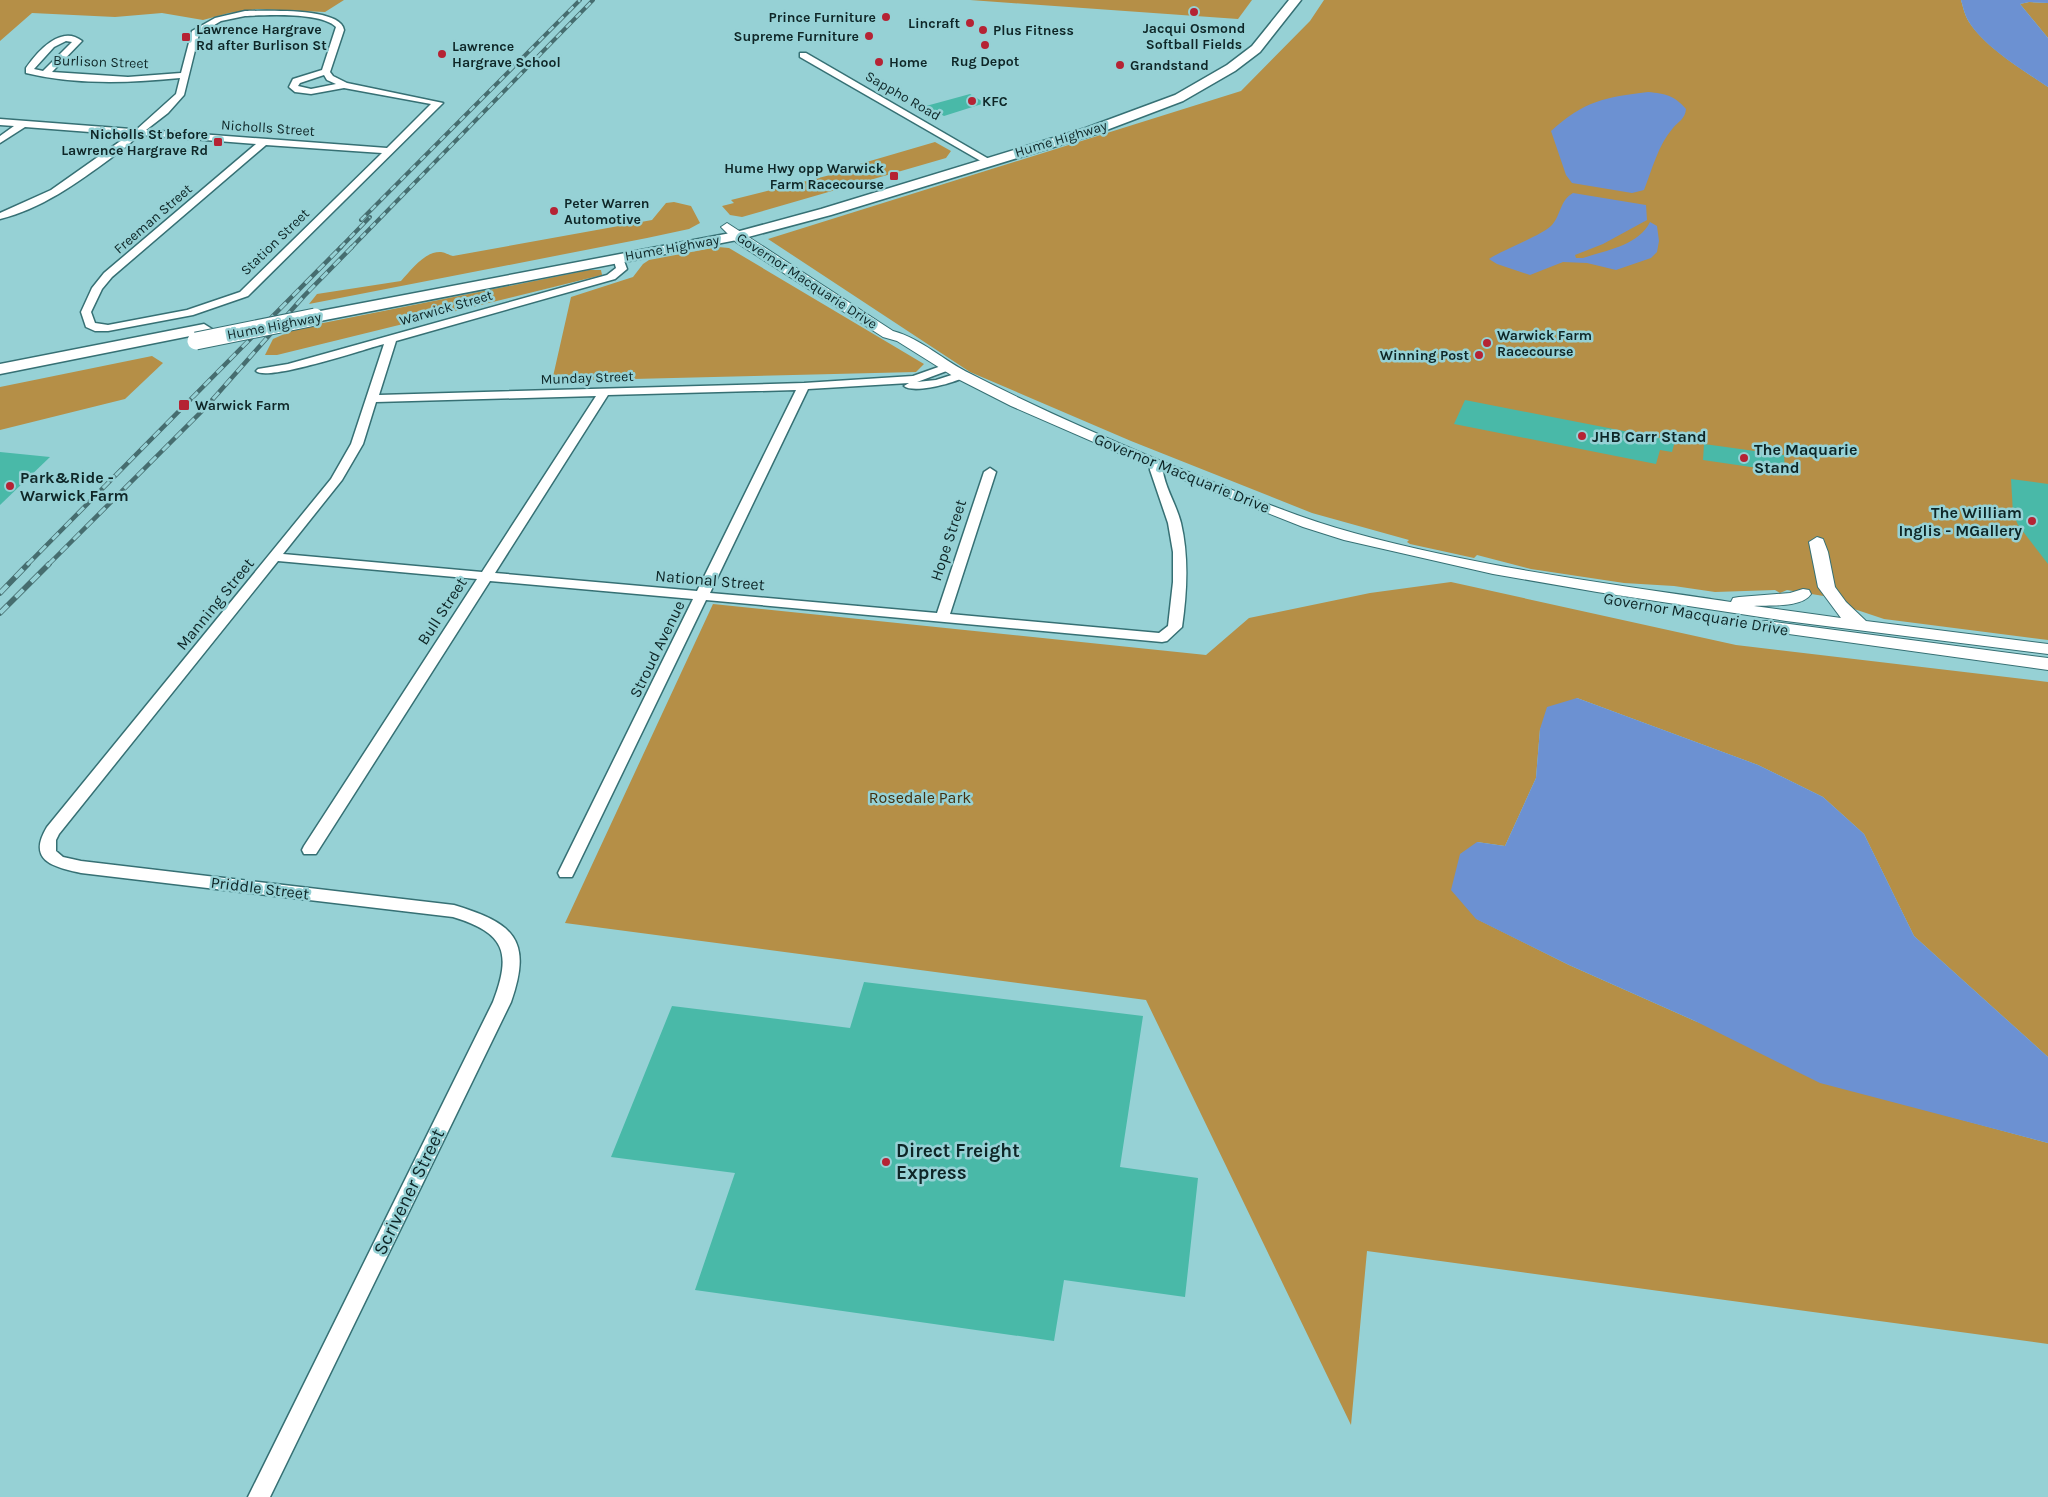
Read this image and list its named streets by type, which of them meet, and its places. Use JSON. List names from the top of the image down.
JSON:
{
  "streets": {
    "highway": ["Hume Highway"],
    "main road": ["Governor Macquarie Drive"],
    "street": [
      "Burlison Street",
      "Sappho Road",
      "Nicholls Street",
      "Freeman Street",
      "Station Street",
      "Warwick Street",
      "Munday Street",
      "Hope Street",
      "National Street",
      "Manning Street",
      "Bull Street",
      "Stroud Avenue",
      "Priddle Street",
      "Scrivener Street"
    ]
  },
  "crossings": [
    ["Sappho Road", "Hume Highway"],
    ["Nicholls Street", "Freeman Street"],
    ["Nicholls Street", "Station Street"],
    ["Hume Highway", "Governor Macquarie Drive"],
    ["Hume Highway", "Warwick Street"],
    ["Freeman Street", "Station Street"],
    ["Governor Macquarie Drive", "Munday Street"],
    ["Governor Macquarie Drive", "National Street"],
    ["Warwick Street", "Manning Street"],
    ["Munday Street", "Manning Street"],
    ["Munday Street", "Bull Street"],
    ["Munday Street", "Stroud Avenue"],
    ["Hope Street", "National Street"],
    ["National Street", "Manning Street"],
    ["National Street", "Bull Street"],
    ["National Street", "Stroud Avenue"],
    ["Manning Street", "Priddle Street"],
    ["Priddle Street", "Scrivener Street"]
  ],
  "parks": ["Rosedale Park"],
  "places": {
    "other": [
      "Jacqui Osmond Softball Fields",
      "Prince Furniture",
      "Lincraft",
      "Plus Fitness",
      "Supreme Furniture",
      "Rug Depot",
      "Lawrence Hargrave School",
      "Home",
      "Grandstand",
      "KFC",
      "Peter Warren Automotive",
      "Warwick Farm Racecourse",
      "Winning Post",
      "JHB Carr Stand",
      "The Maquarie Stand",
      "Park&Ride - Warwick Farm",
      "The William Inglis - MGallery",
      "Direct Freight Express"
    ],
    "transit": [
      "Lawrence Hargrave Rd after Burlison St",
      "Nicholls St before Lawrence Hargrave Rd",
      "Hume Hwy opp Warwick Farm Racecourse",
      "Warwick Farm"
    ]
  }
}
